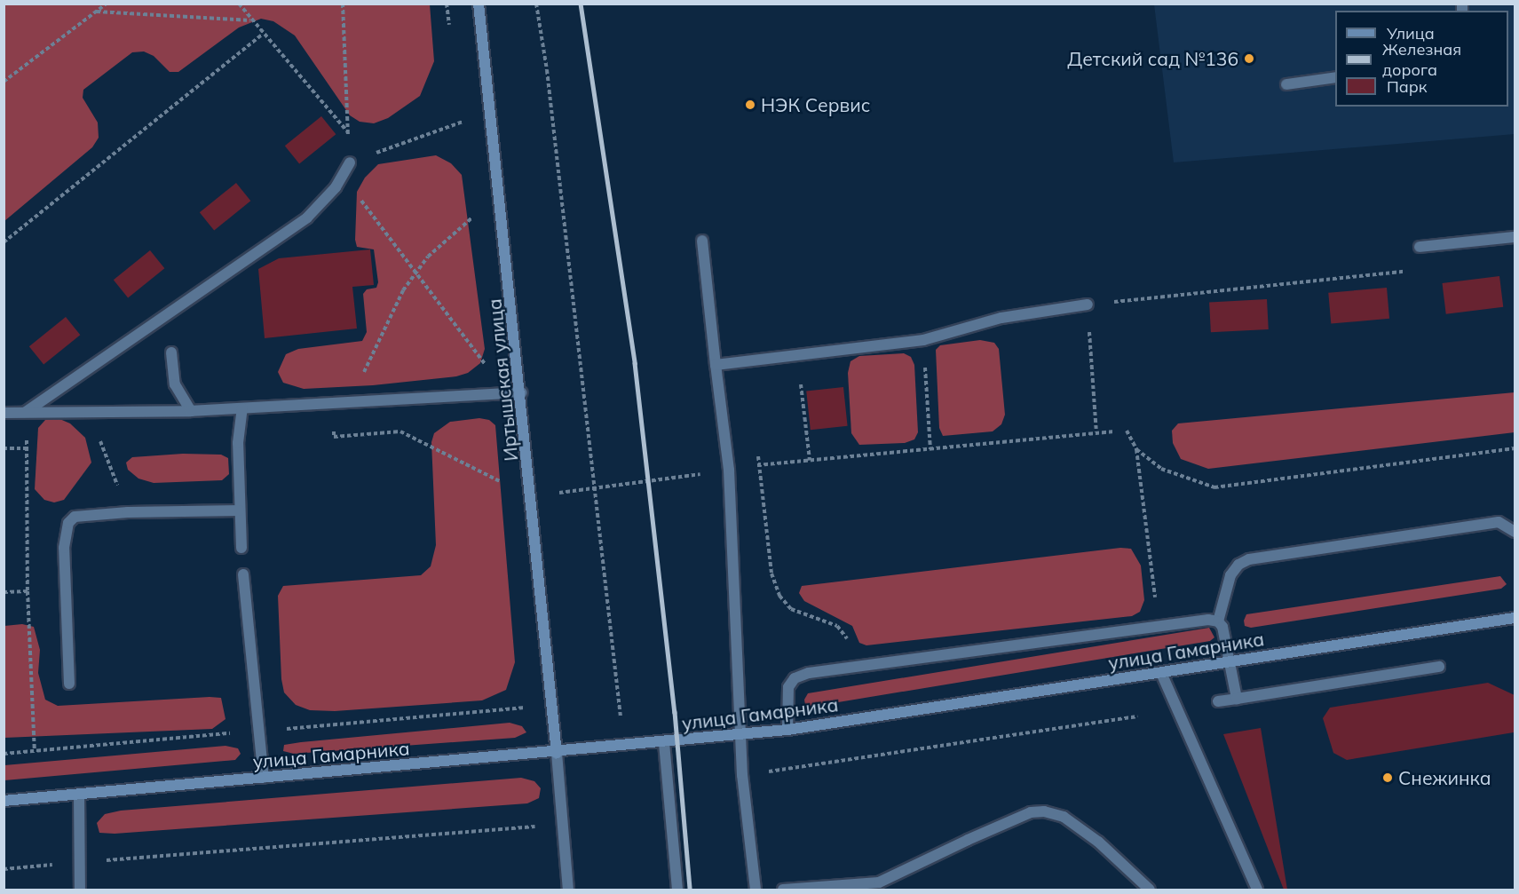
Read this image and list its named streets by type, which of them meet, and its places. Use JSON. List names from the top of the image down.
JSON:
{
  "streets": {
    "main road": ["Иртышская улица", "улица Гамарника"]
  },
  "crossings": [
    ["Иртышская улица", "улица Гамарника"]
  ],
  "places": ["Детский сад №136", "НЭК Сервис", "Снежинка"],
  "legend": ["Улица", "Железная дорога", "Парк"]
}
